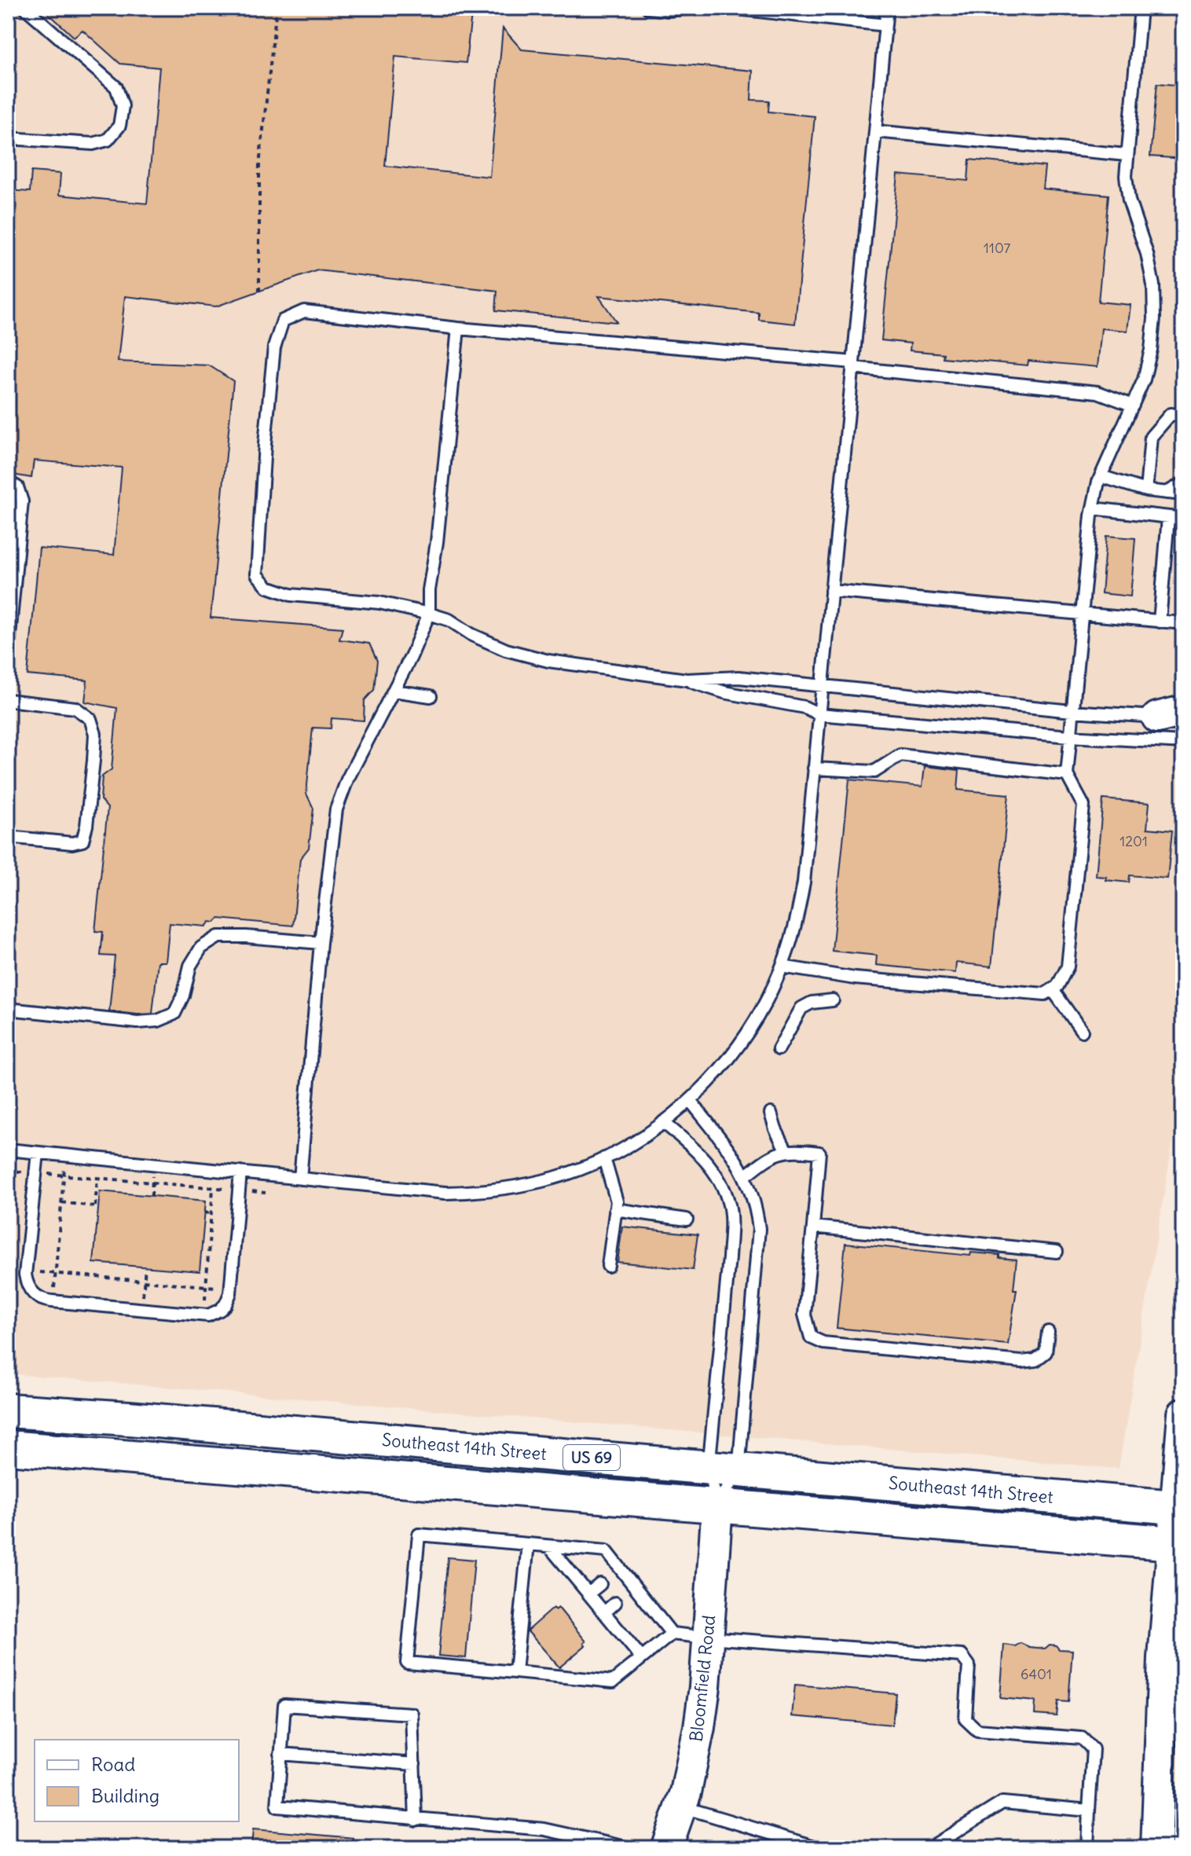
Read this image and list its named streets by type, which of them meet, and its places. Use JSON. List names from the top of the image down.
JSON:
{
  "streets": {
    "main road": ["Southeast 14th Street", "US 69", "Bloomfield Road"]
  },
  "crossings": [
    ["Southeast 14th Street", "Bloomfield Road"]
  ],
  "house_numbers": ["1107", "1201", "6401"],
  "legend": ["Road", "Building"]
}
